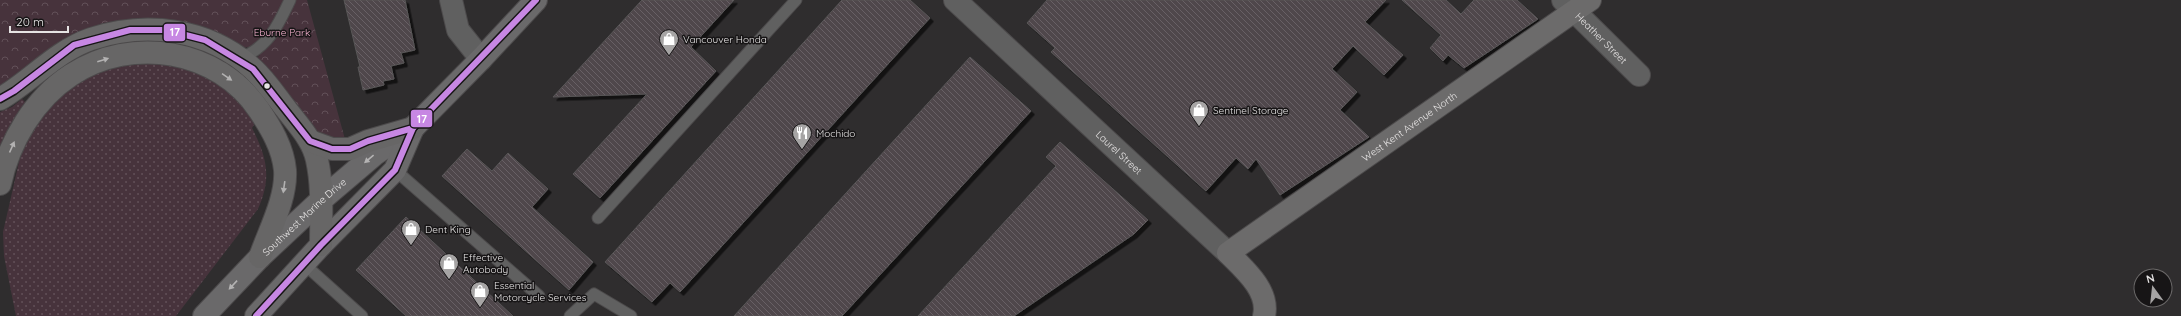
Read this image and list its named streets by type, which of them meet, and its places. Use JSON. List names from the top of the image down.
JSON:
{
  "streets": {
    "main road": ["Southwest Marine Drive"],
    "street": ["Heather Street", "West Kent Avenue North", "Laurel Street"]
  },
  "crossings": [
    ["Heather Street", "West Kent Avenue North"],
    ["West Kent Avenue North", "Laurel Street"]
  ],
  "parks": ["Eburne Park"],
  "places": {
    "shop": [
      "Vancouver Honda",
      "Sentinel Storage",
      "Dent King",
      "Effective Autobody",
      "Essential Motorcycle Services"
    ],
    "restaurant": ["Mochido"]
  },
  "lines": ["transit line 17"],
  "scale_bar": "20 m",
  "north": "top"
}
